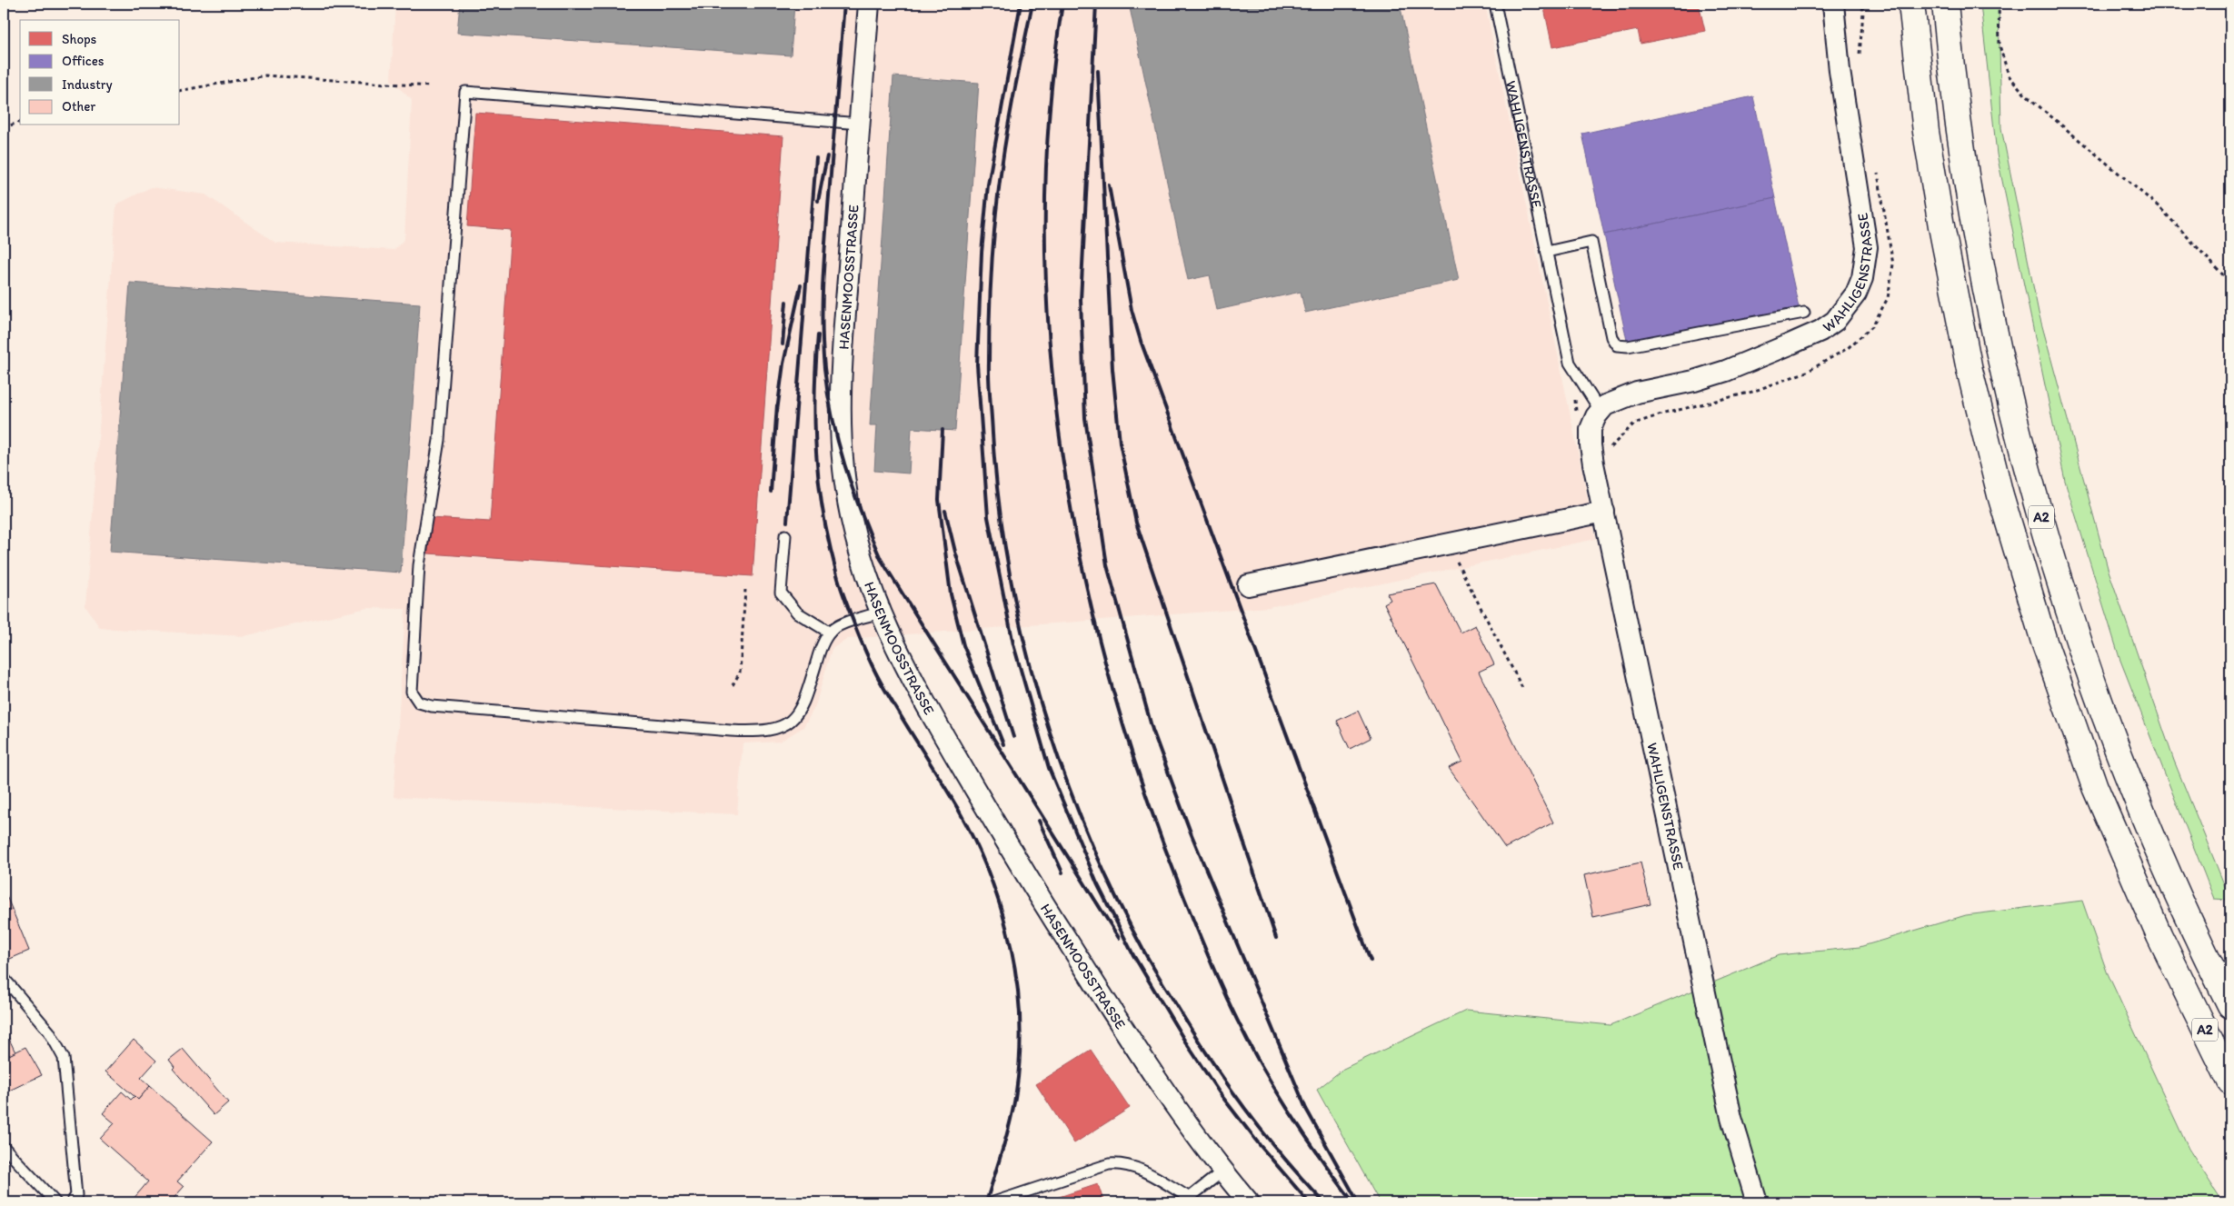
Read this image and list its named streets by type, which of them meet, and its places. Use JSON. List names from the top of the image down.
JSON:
{
  "streets": {
    "highway": ["A2"],
    "street": ["WAHLIGENSTRASSE", "HASENMOOSSTRASSE"]
  },
  "legend": [
    "Shops",
    "Offices",
    "Industry",
    "Other"
  ]
}
